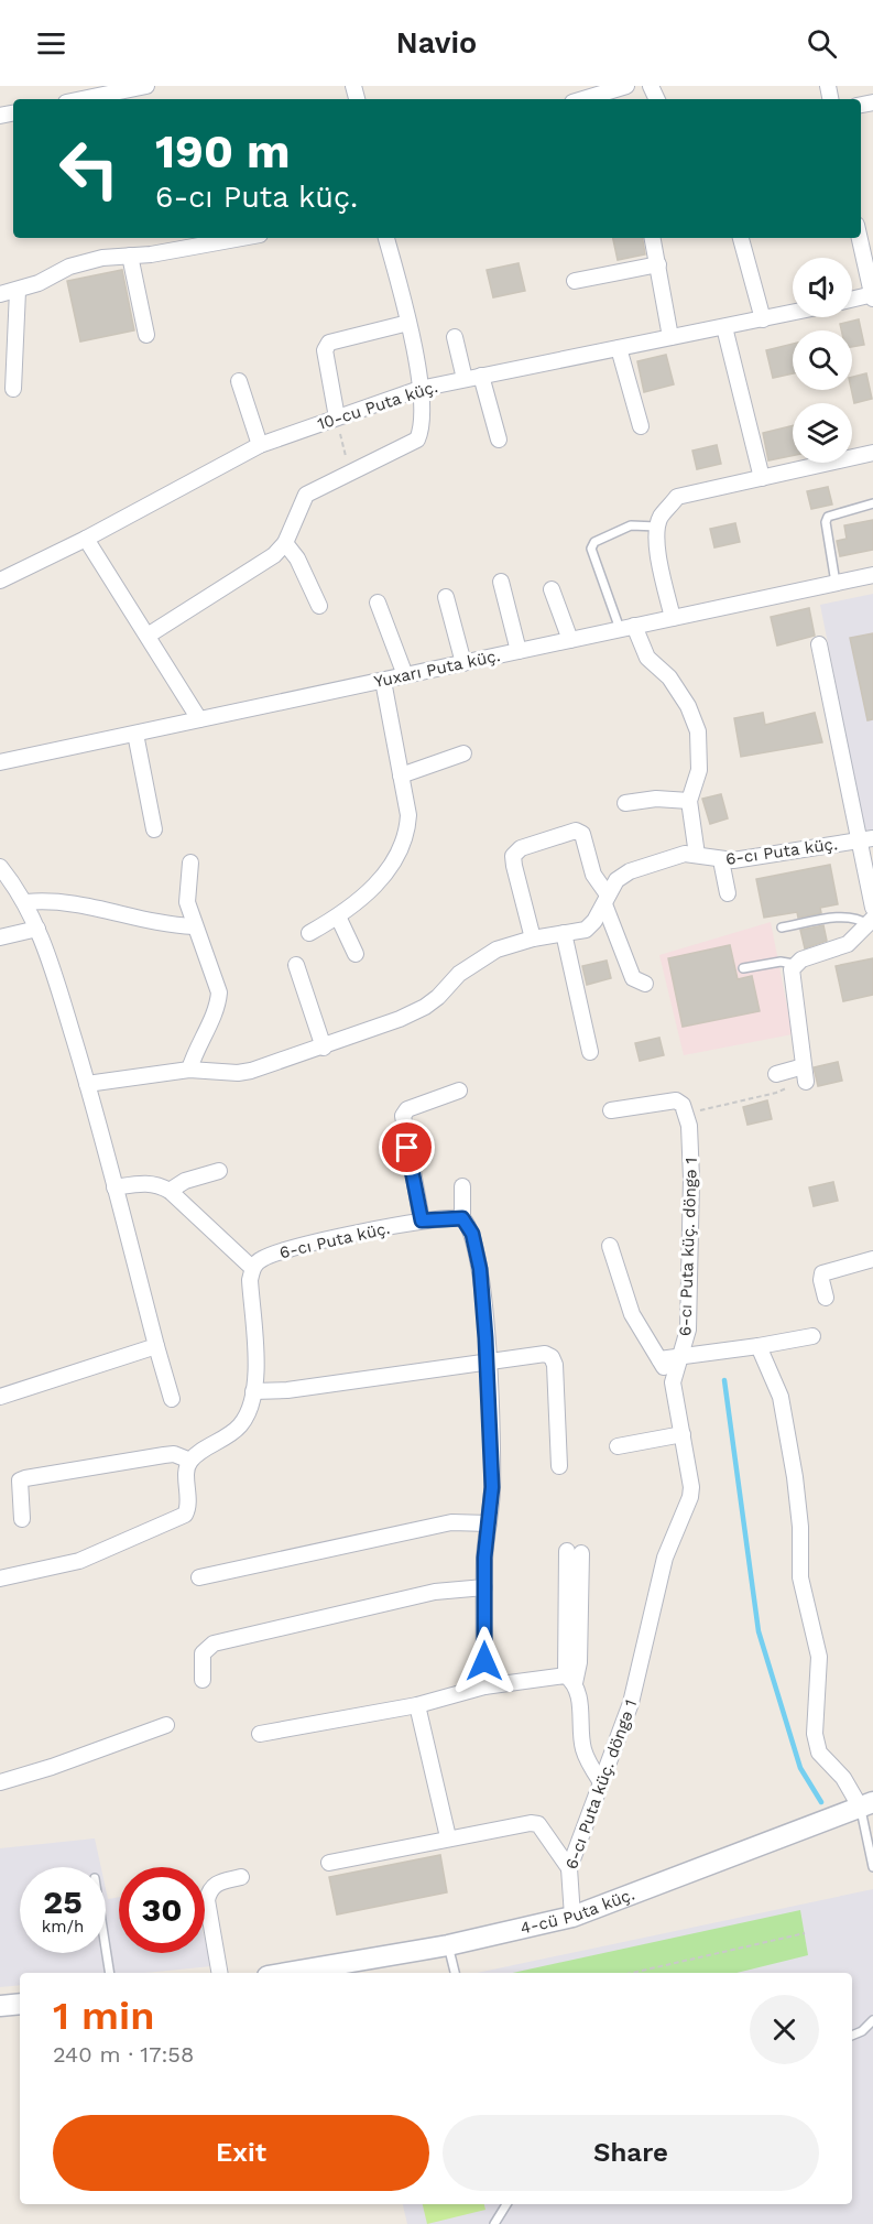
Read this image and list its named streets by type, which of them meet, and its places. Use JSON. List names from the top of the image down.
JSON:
{
  "streets": {
    "street": [
      "10-cu Puta küç.",
      "Yuxarı Puta küç.",
      "6-cı Puta küç.",
      "6-cı Puta küç. döngə 1",
      "4-cü Puta küç."
    ]
  },
  "crossings": [
    ["6-cı Puta küç. döngə 1", "4-cü Puta küç."]
  ],
  "page": {
    "header": "Navio",
    "turn": ["190 m", "6-cı Puta küç."],
    "speed": "25 km/h",
    "limit": "30",
    "heading": ["1 min", "240 m · 17:58"],
    "buttons": ["Exit", "Share"]
  }
}
